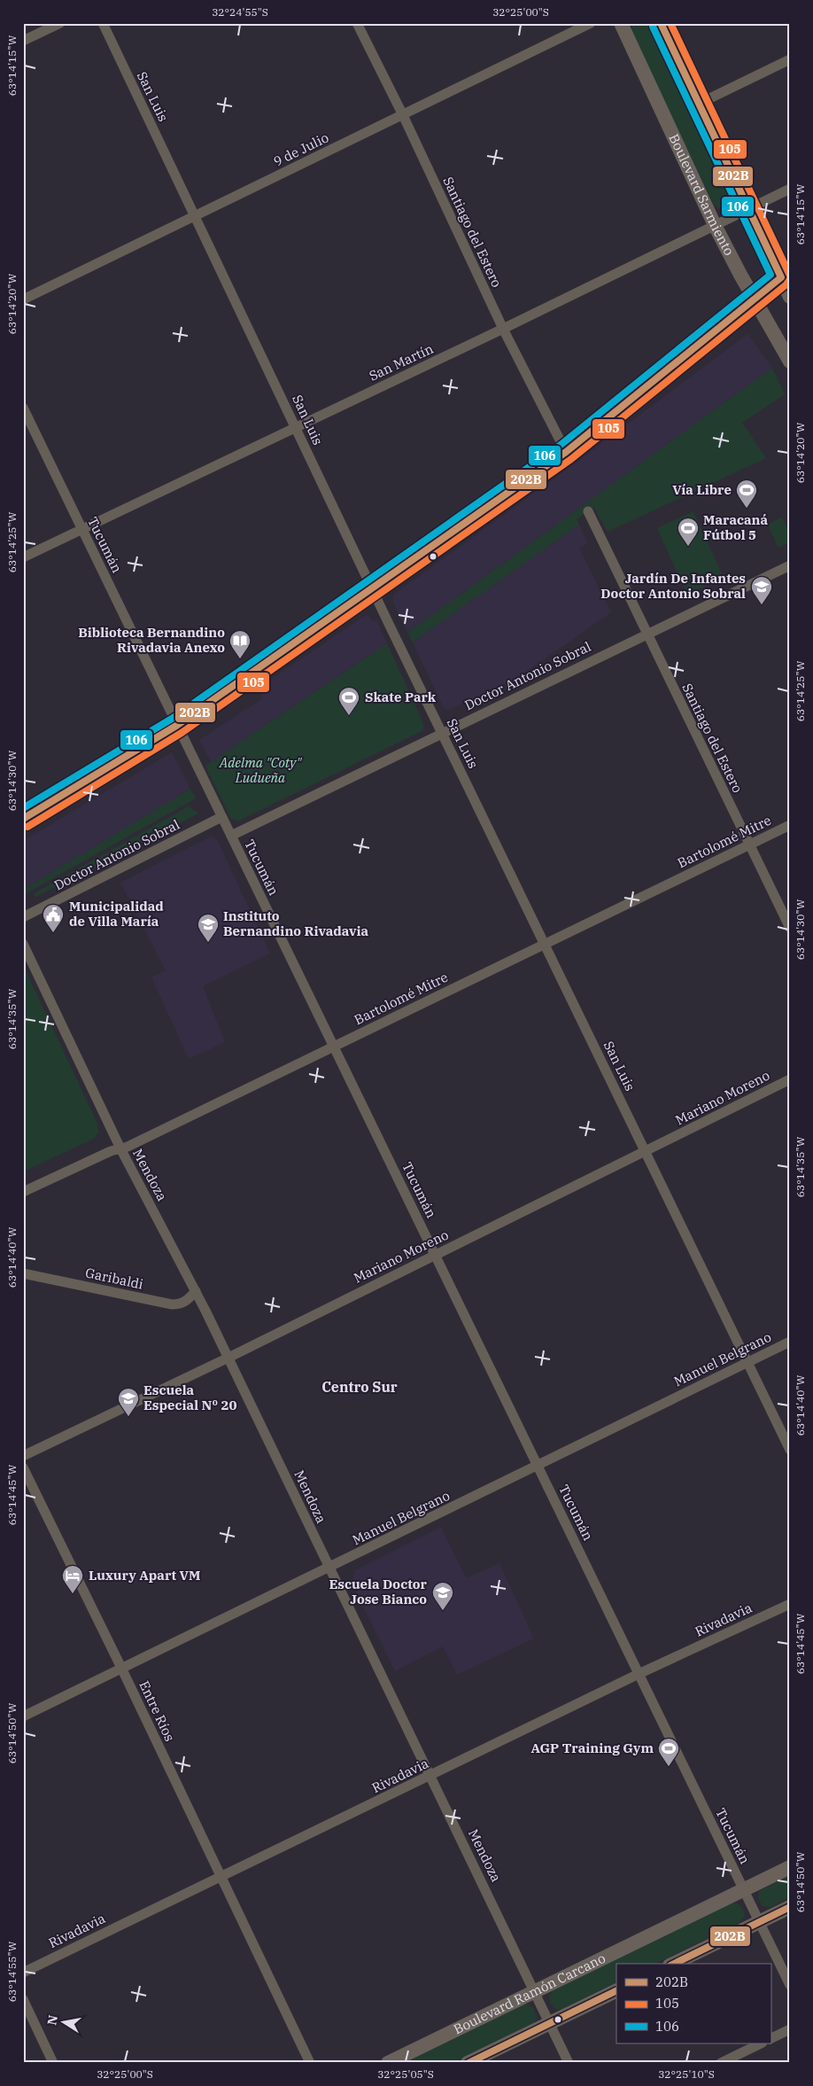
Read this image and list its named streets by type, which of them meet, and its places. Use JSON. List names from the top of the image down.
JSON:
{
  "streets": {
    "main road": ["Boulevard Sarmiento", "Boulevard Ramón Carcano"],
    "street": [
      "San Luis",
      "9 de Julio",
      "Santiago del Estero",
      "San Martín",
      "Tucumán",
      "Doctor Antonio Sobral",
      "Bartolomé Mitre",
      "Mariano Moreno",
      "Mendoza",
      "Garibaldi",
      "Manuel Belgrano",
      "Rivadavia",
      "Entre Ríos"
    ]
  },
  "crossings": [
    ["San Luis", "9 de Julio"],
    ["San Luis", "San Martín"],
    ["San Luis", "Doctor Antonio Sobral"],
    ["San Luis", "Bartolomé Mitre"],
    ["San Luis", "Mariano Moreno"],
    ["San Luis", "Manuel Belgrano"],
    ["9 de Julio", "Santiago del Estero"],
    ["Boulevard Sarmiento", "San Martín"],
    ["Santiago del Estero", "San Martín"],
    ["Santiago del Estero", "Doctor Antonio Sobral"],
    ["Santiago del Estero", "Bartolomé Mitre"],
    ["San Martín", "Tucumán"],
    ["Tucumán", "Doctor Antonio Sobral"],
    ["Tucumán", "Bartolomé Mitre"],
    ["Tucumán", "Mariano Moreno"],
    ["Tucumán", "Manuel Belgrano"],
    ["Tucumán", "Rivadavia"],
    ["Tucumán", "Boulevard Ramón Carcano"],
    ["Bartolomé Mitre", "Mendoza"],
    ["Mariano Moreno", "Mendoza"],
    ["Mendoza", "Garibaldi"],
    ["Mendoza", "Manuel Belgrano"],
    ["Mendoza", "Rivadavia"],
    ["Mendoza", "Boulevard Ramón Carcano"],
    ["Manuel Belgrano", "Entre Ríos"],
    ["Rivadavia", "Entre Ríos"]
  ],
  "districts": ["Centro Sur"],
  "parks": ["Adelma \"Coty\" Ludueña"],
  "places": {
    "sports": [
      "Vía Libre",
      "Maracaná Fútbol 5",
      "Skate Park",
      "AGP Training Gym"
    ],
    "school or university": [
      "Jardín De Infantes Doctor Antonio Sobral",
      "Instituto Bernandino Rivadavia",
      "Escuela Especial Nº 20",
      "Escuela Doctor Jose Bianco"
    ],
    "library": ["Biblioteca Bernandino Rivadavia Anexo"],
    "public building": ["Municipalidad de Villa María"],
    "hotel": ["Luxury Apart VM"]
  },
  "lines": ["transit line 202B", "transit line 105", "transit line 106"],
  "legend": ["202B", "105", "106"],
  "north": "left",
  "coordinates": [
    "32°24'55\"S",
    "32°25'00\"S",
    "63°14'15\"W",
    "63°14'20\"W",
    "63°14'25\"W",
    "63°14'30\"W",
    "63°14'35\"W",
    "63°14'40\"W",
    "63°14'45\"W",
    "63°14'50\"W",
    "63°14'55\"W",
    "32°25'05\"S",
    "32°25'10\"S"
  ]
}
